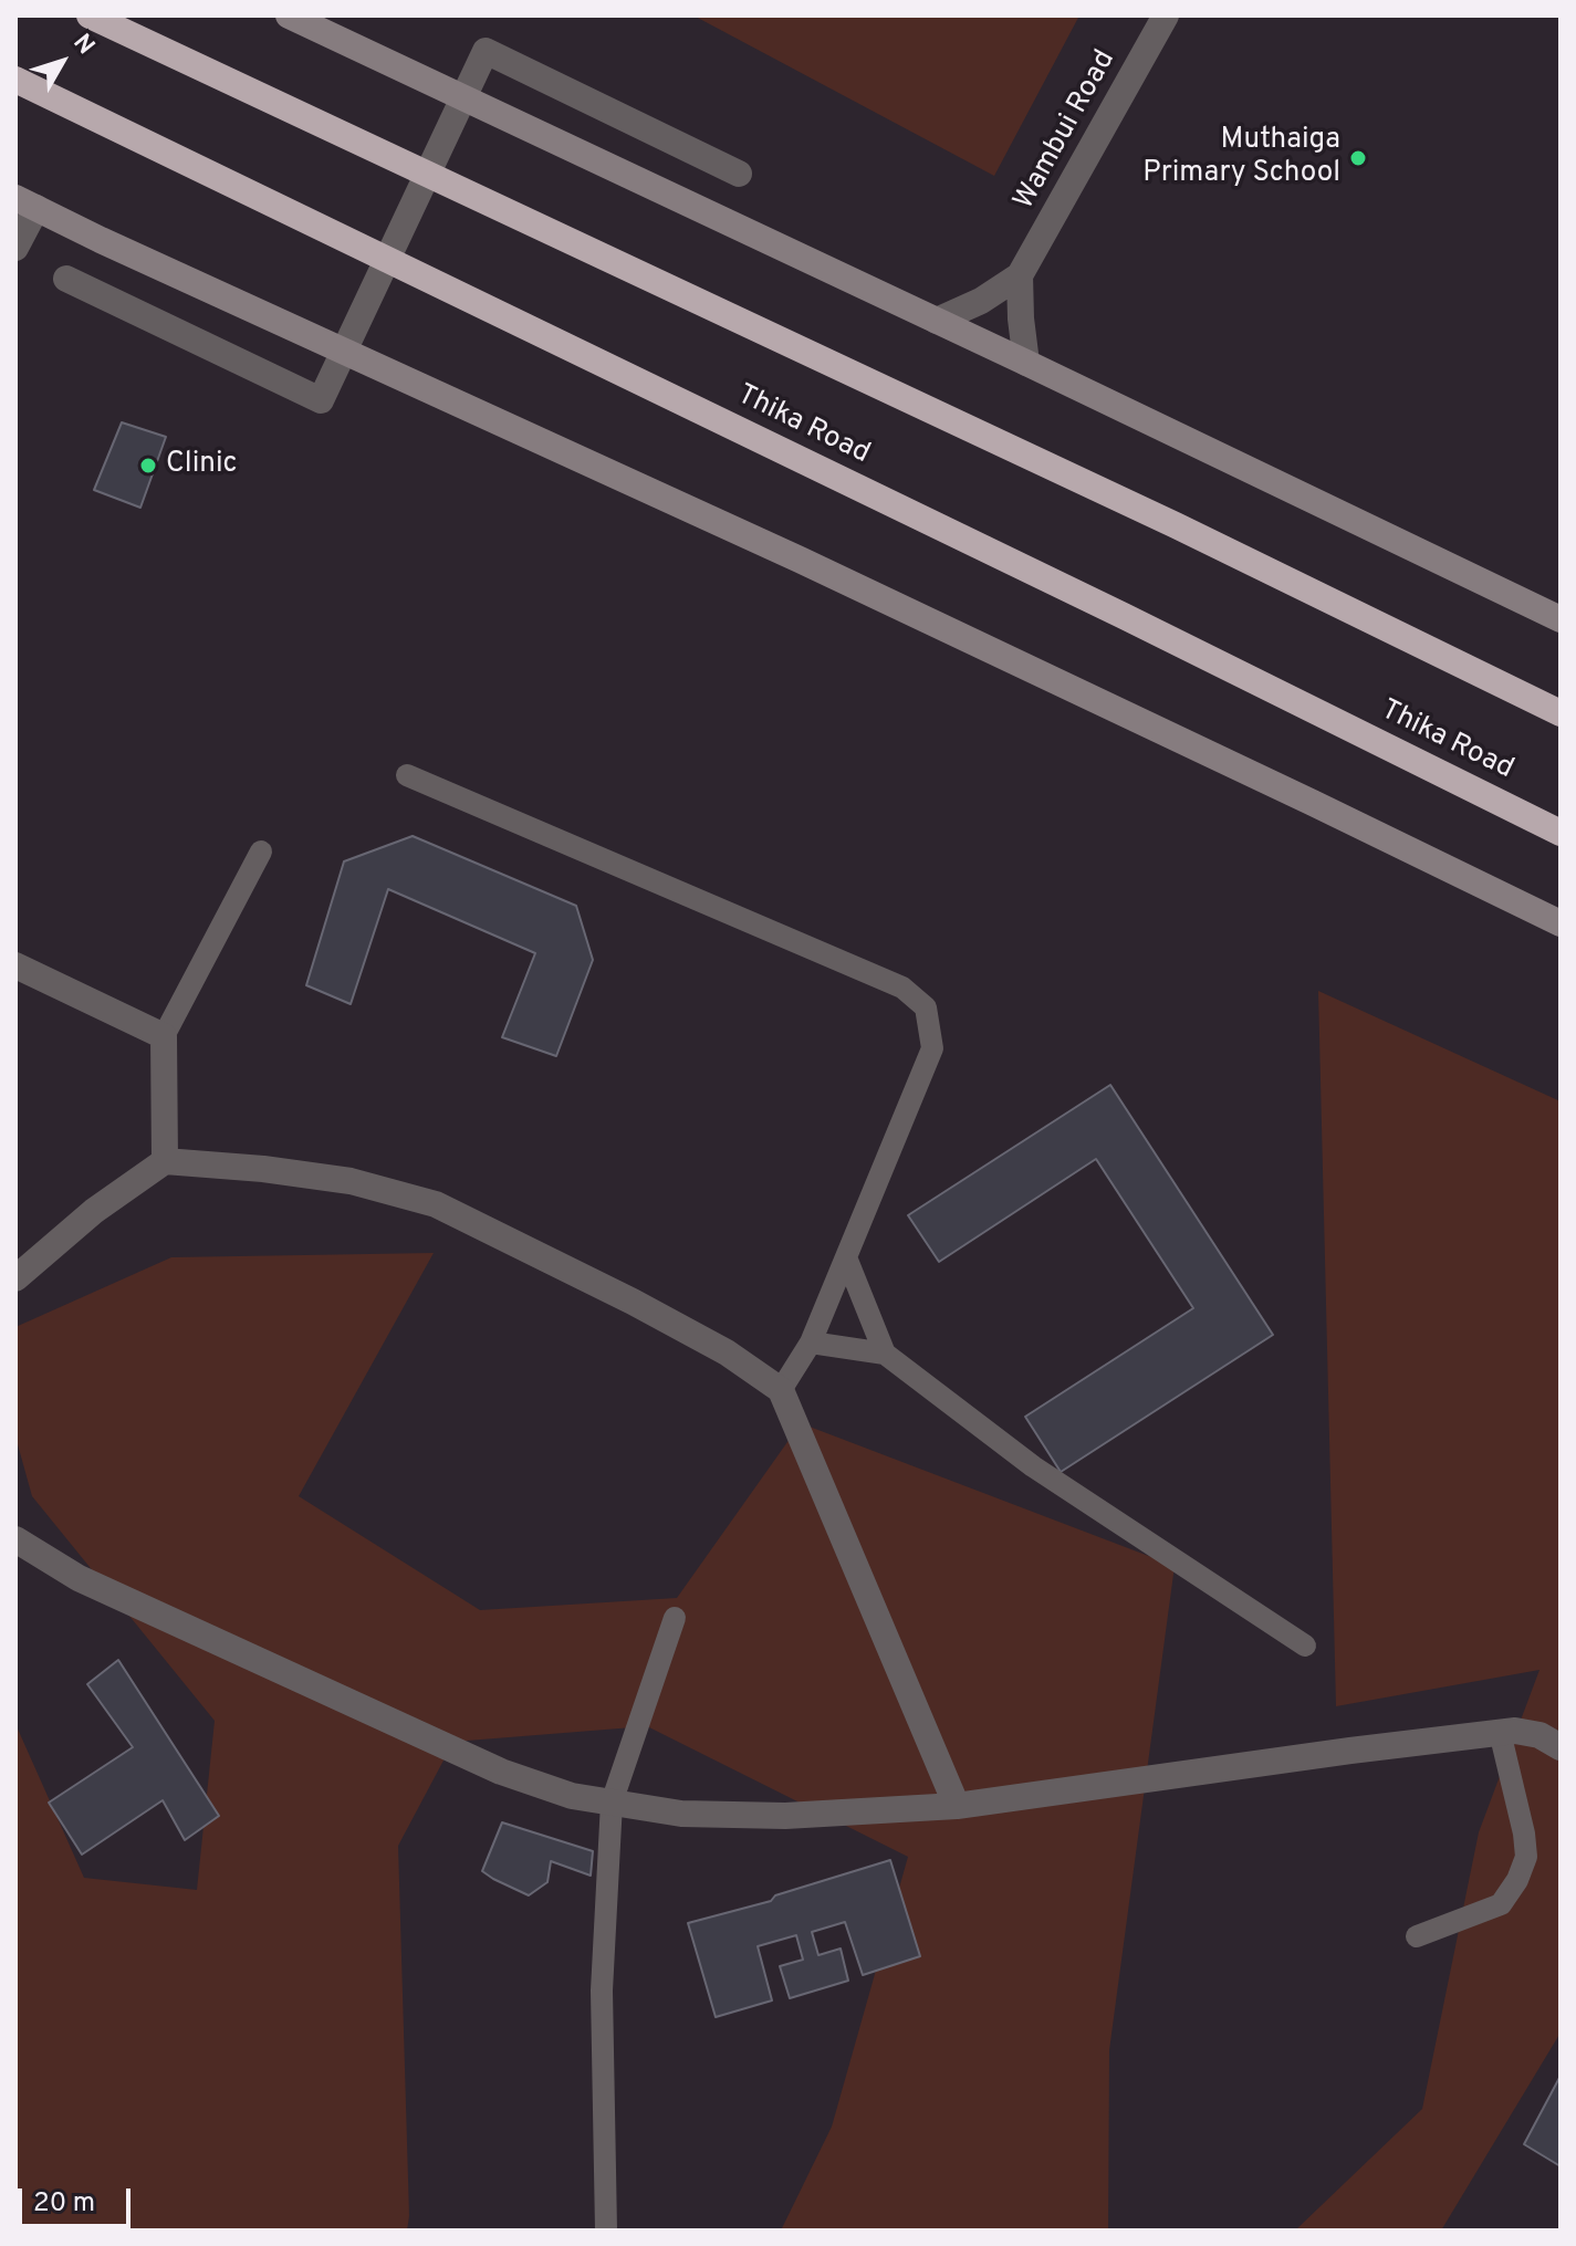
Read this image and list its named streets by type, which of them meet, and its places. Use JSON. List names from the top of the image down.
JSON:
{
  "streets": {
    "highway": ["Thika Road"],
    "street": ["Wambui Road"]
  },
  "places": ["Muthaiga Primary School", "Clinic"],
  "scale_bar": "20 m",
  "north": "top right"
}
